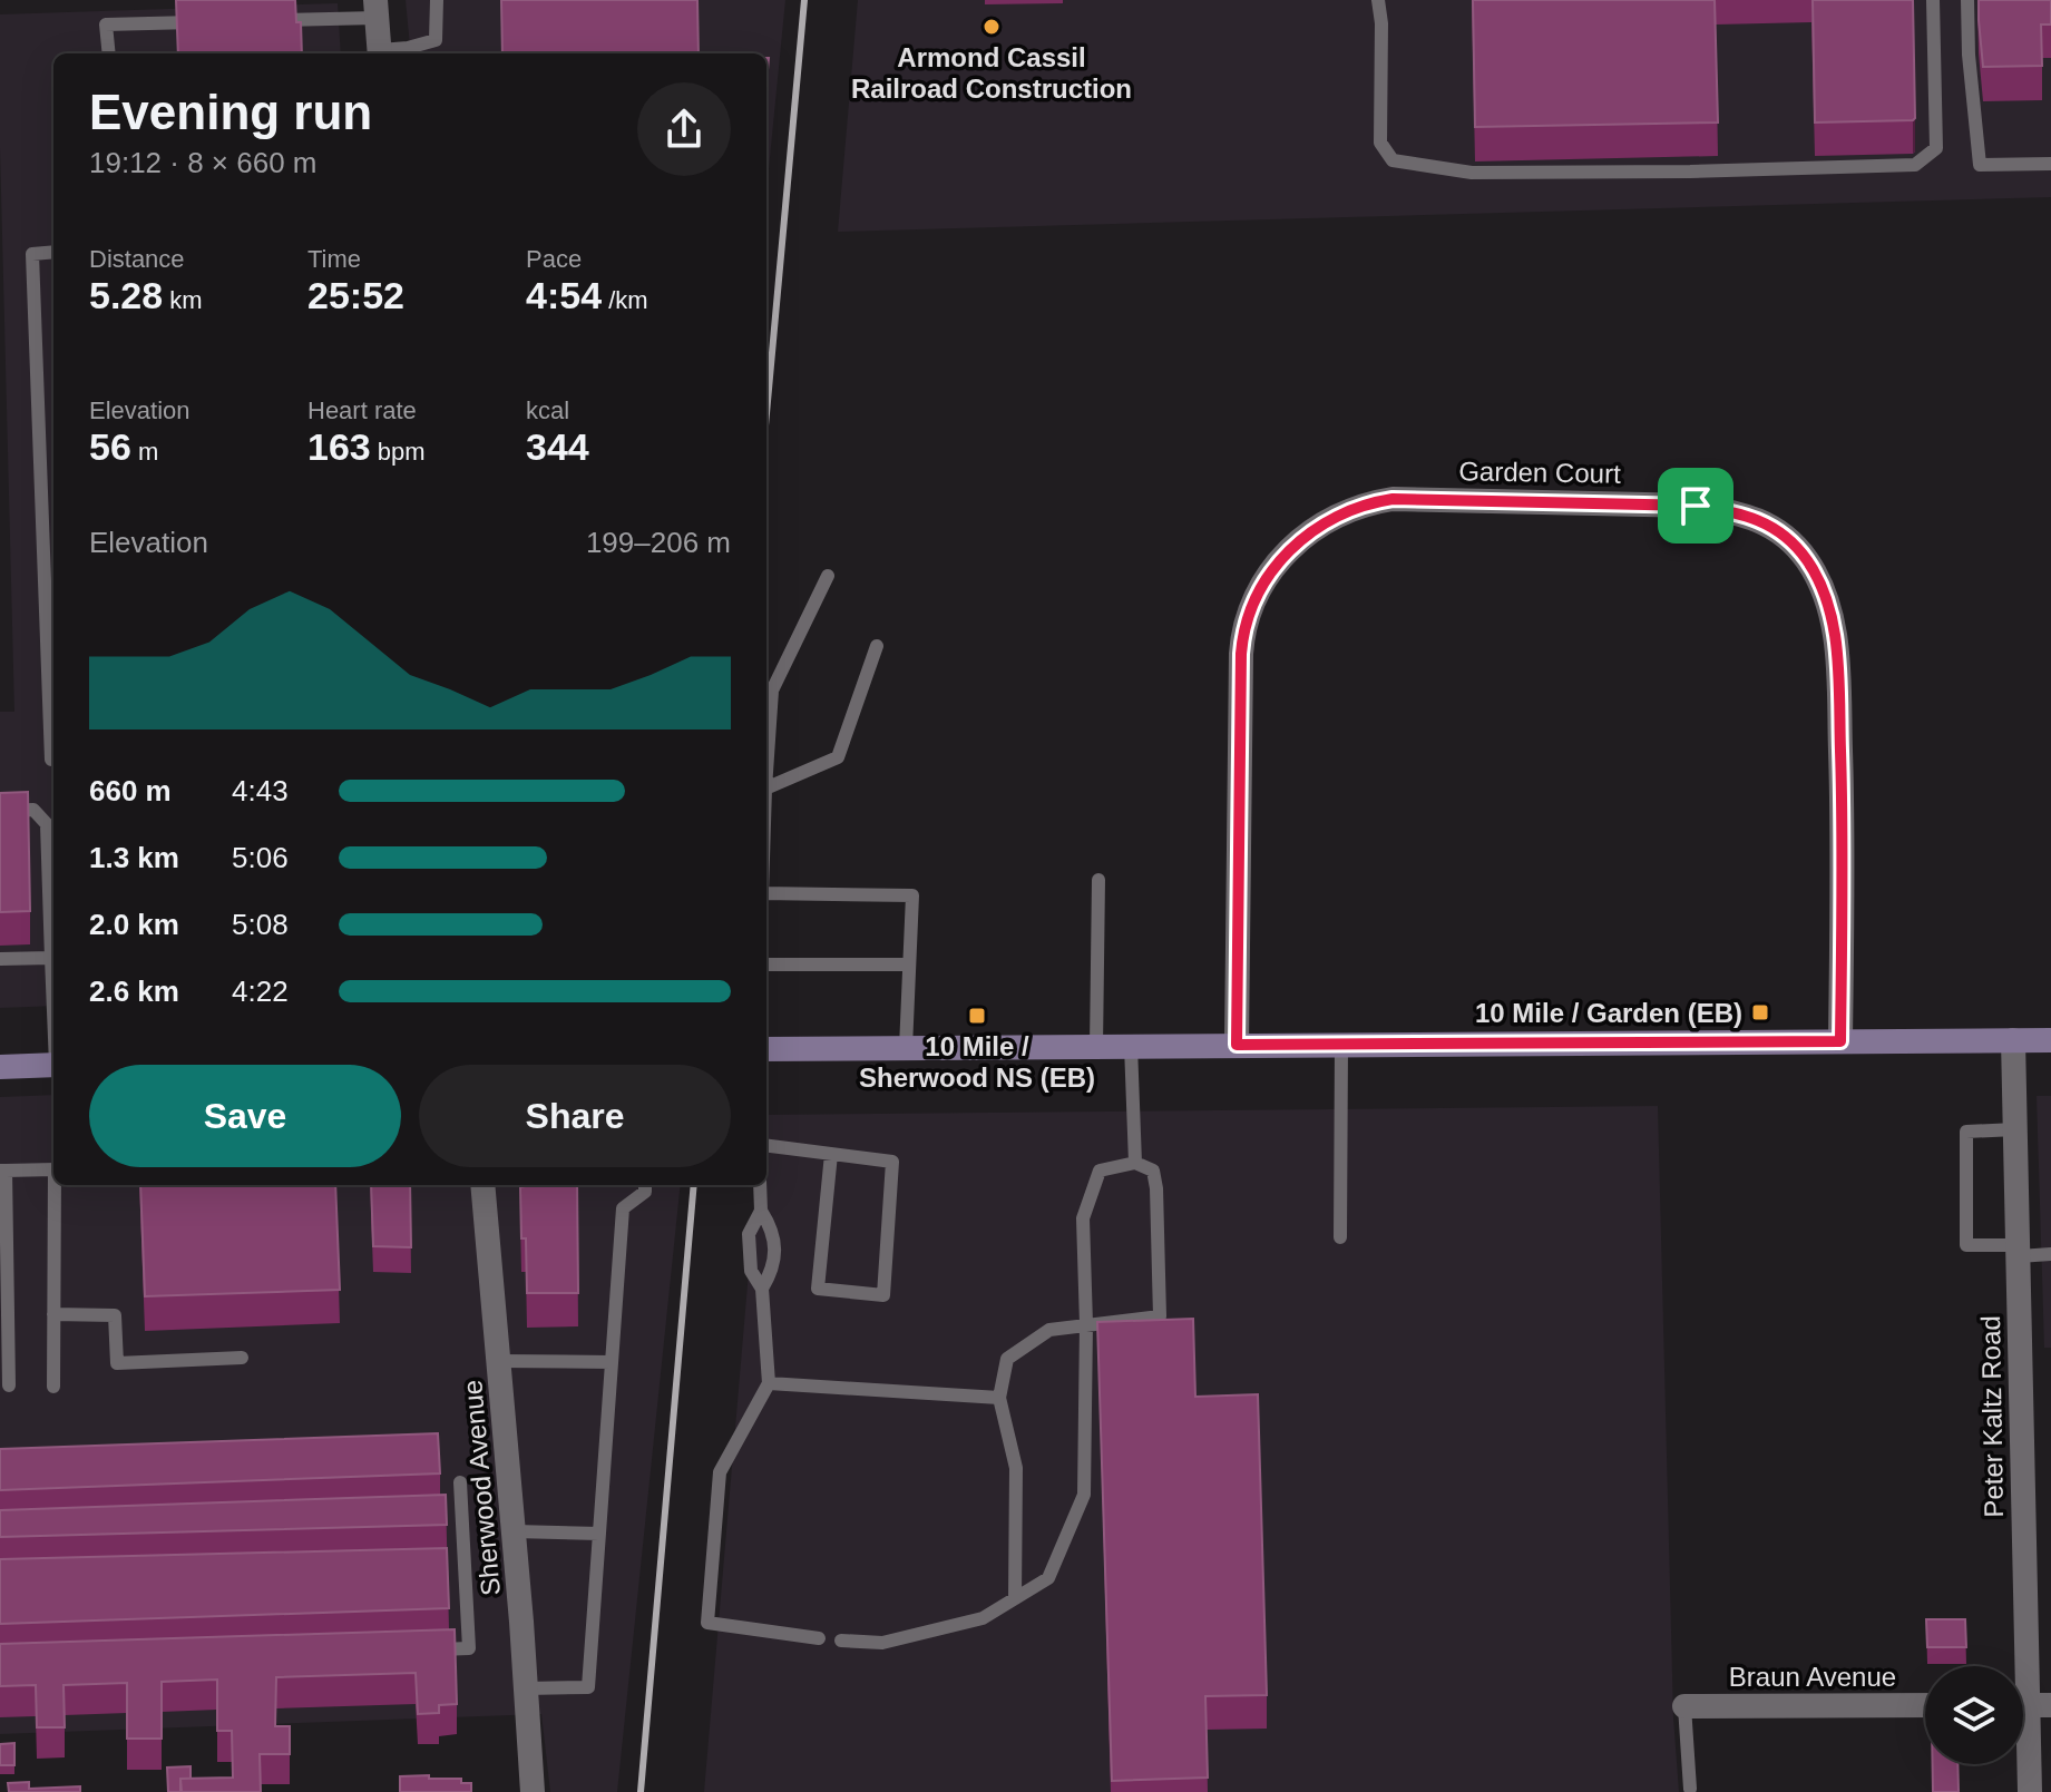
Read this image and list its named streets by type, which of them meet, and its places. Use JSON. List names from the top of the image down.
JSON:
{
  "streets": {
    "street": [
      "Garden Court",
      "Peter Kaltz Road",
      "Sherwood Avenue",
      "Braun Avenue"
    ]
  },
  "places": {
    "other": ["Armond Cassil Railroad Construction"],
    "transit": ["10 Mile / Garden (EB)", "10 Mile / Sherwood NS (EB)"]
  },
  "page": {
    "heading": ["Evening run", "19:12 · 8 × 660 m"],
    "stats": [
      ["Distance", "5.28 km"],
      ["Time", "25:52"],
      ["Pace", "4:54 /km"],
      ["Elevation", "56 m"],
      ["Heart rate", "163 bpm"],
      ["kcal", "344"]
    ],
    "chart": ["Elevation", "199–206 m"],
    "list": [
      {
        "name": "660 m",
        "note": "4:43"
      },
      {
        "name": "1.3 km",
        "note": "5:06"
      },
      {
        "name": "2.0 km",
        "note": "5:08"
      },
      {
        "name": "2.6 km",
        "note": "4:22"
      }
    ],
    "buttons": ["Save", "Share"]
  }
}
